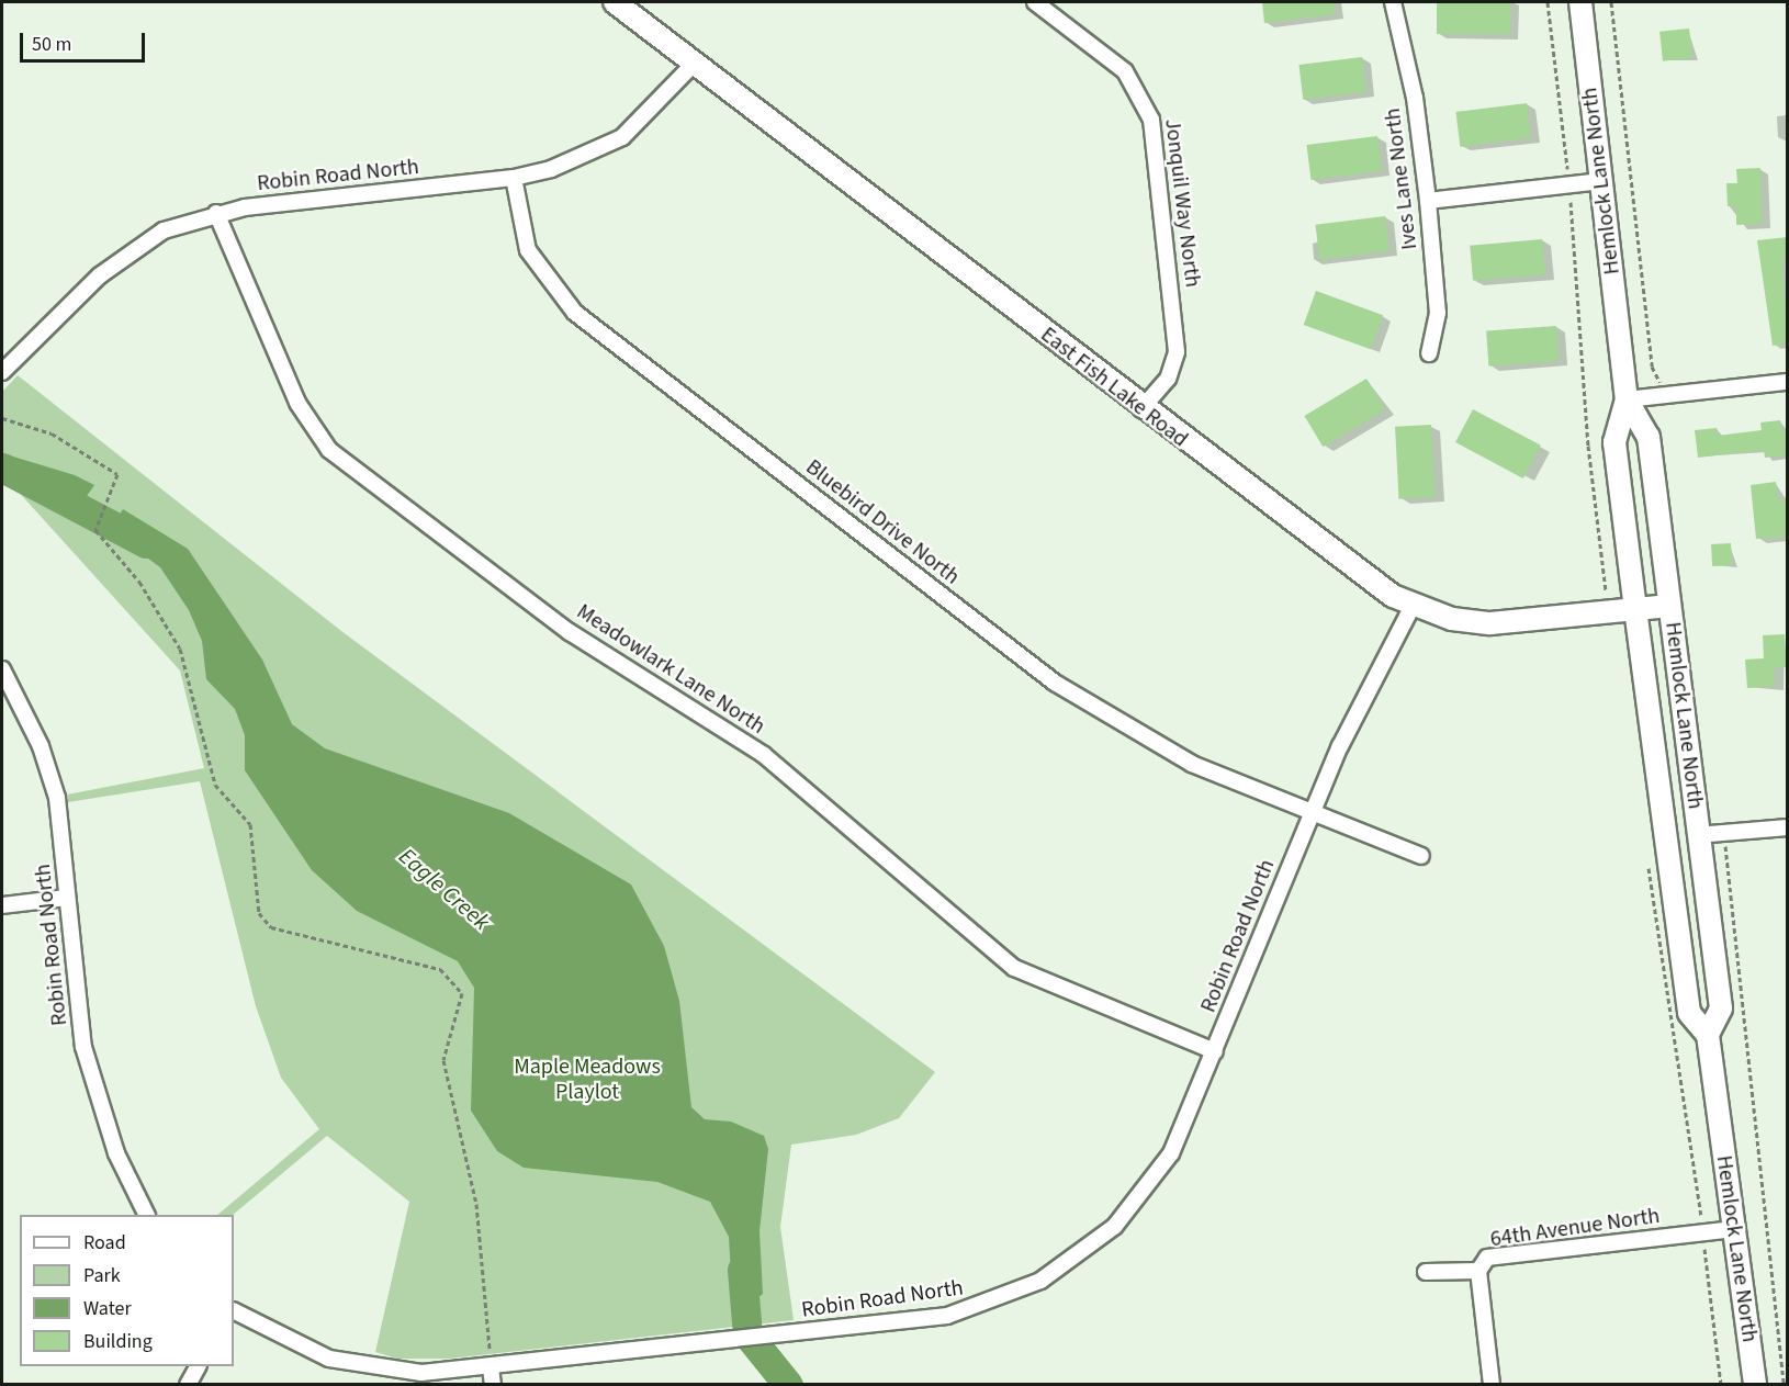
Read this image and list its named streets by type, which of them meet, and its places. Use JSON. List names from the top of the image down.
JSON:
{
  "streets": {
    "main road": ["Hemlock Lane North", "East Fish Lake Road"],
    "street": [
      "Robin Road North",
      "Ives Lane North",
      "Jonquil Way North",
      "Bluebird Drive North",
      "Meadowlark Lane North",
      "64th Avenue North"
    ]
  },
  "crossings": [
    ["Robin Road North", "East Fish Lake Road"],
    ["Robin Road North", "Bluebird Drive North"],
    ["Robin Road North", "Meadowlark Lane North"],
    ["Hemlock Lane North", "East Fish Lake Road"],
    ["Hemlock Lane North", "64th Avenue North"],
    ["Jonquil Way North", "East Fish Lake Road"]
  ],
  "water": ["Eagle Creek"],
  "parks": ["Maple Meadows Playlot"],
  "legend": [
    "Road",
    "Park",
    "Water",
    "Building"
  ],
  "scale_bar": "50 m"
}
